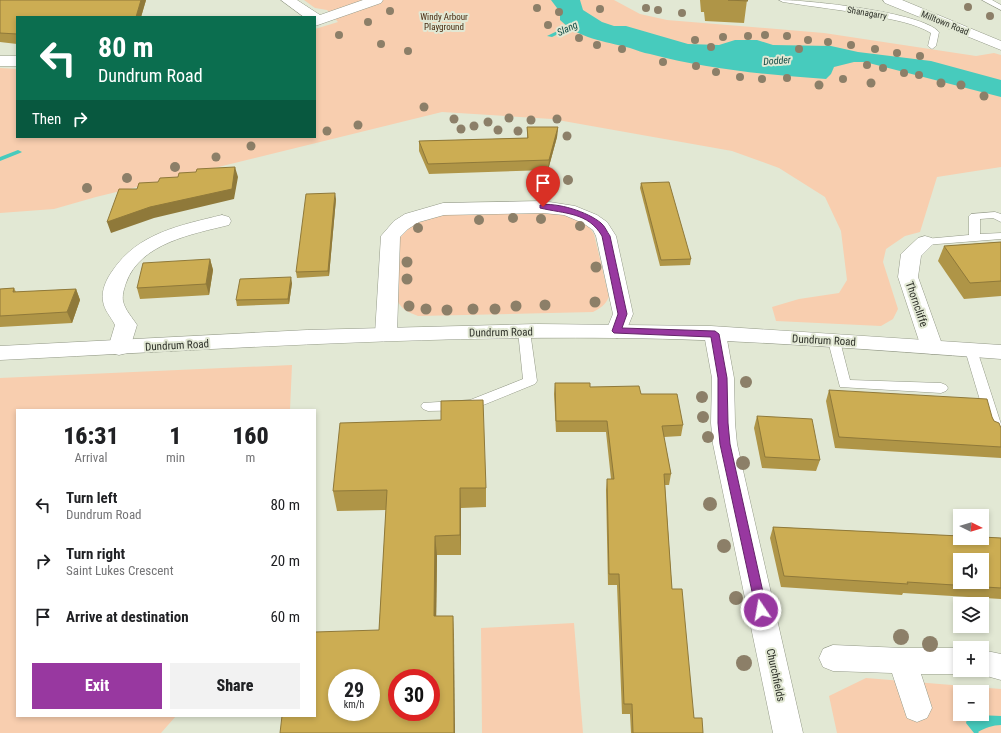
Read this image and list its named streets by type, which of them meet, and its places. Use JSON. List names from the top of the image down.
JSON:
{
  "streets": {
    "street": [
      "Milltown Road",
      "Thorncliffe",
      "Dundrum Road",
      "Churchfields"
    ],
    "lane": ["Shanagarry"]
  },
  "crossings": [
    ["Thorncliffe", "Dundrum Road"],
    ["Dundrum Road", "Churchfields"]
  ],
  "water": ["Slang", "Dodder"],
  "parks": ["Windy Arbour Playground"],
  "north": "right",
  "page": {
    "turn": ["80 m", "Dundrum Road"],
    "then": "Then",
    "eta": [
      "16:31",
      "Arrival",
      "1",
      "min",
      "160",
      "m"
    ],
    "list": [
      {
        "name": "Turn left",
        "note": "Dundrum Road",
        "value": "80 m"
      },
      {
        "name": "Turn right",
        "note": "Saint Lukes Crescent",
        "value": "20 m"
      },
      {
        "name": "Arrive at destination",
        "value": "60 m"
      }
    ],
    "map_buttons": ["+", "−"],
    "buttons": ["Exit", "Share"],
    "speed": "29 km/h",
    "limit": "30"
  }
}
